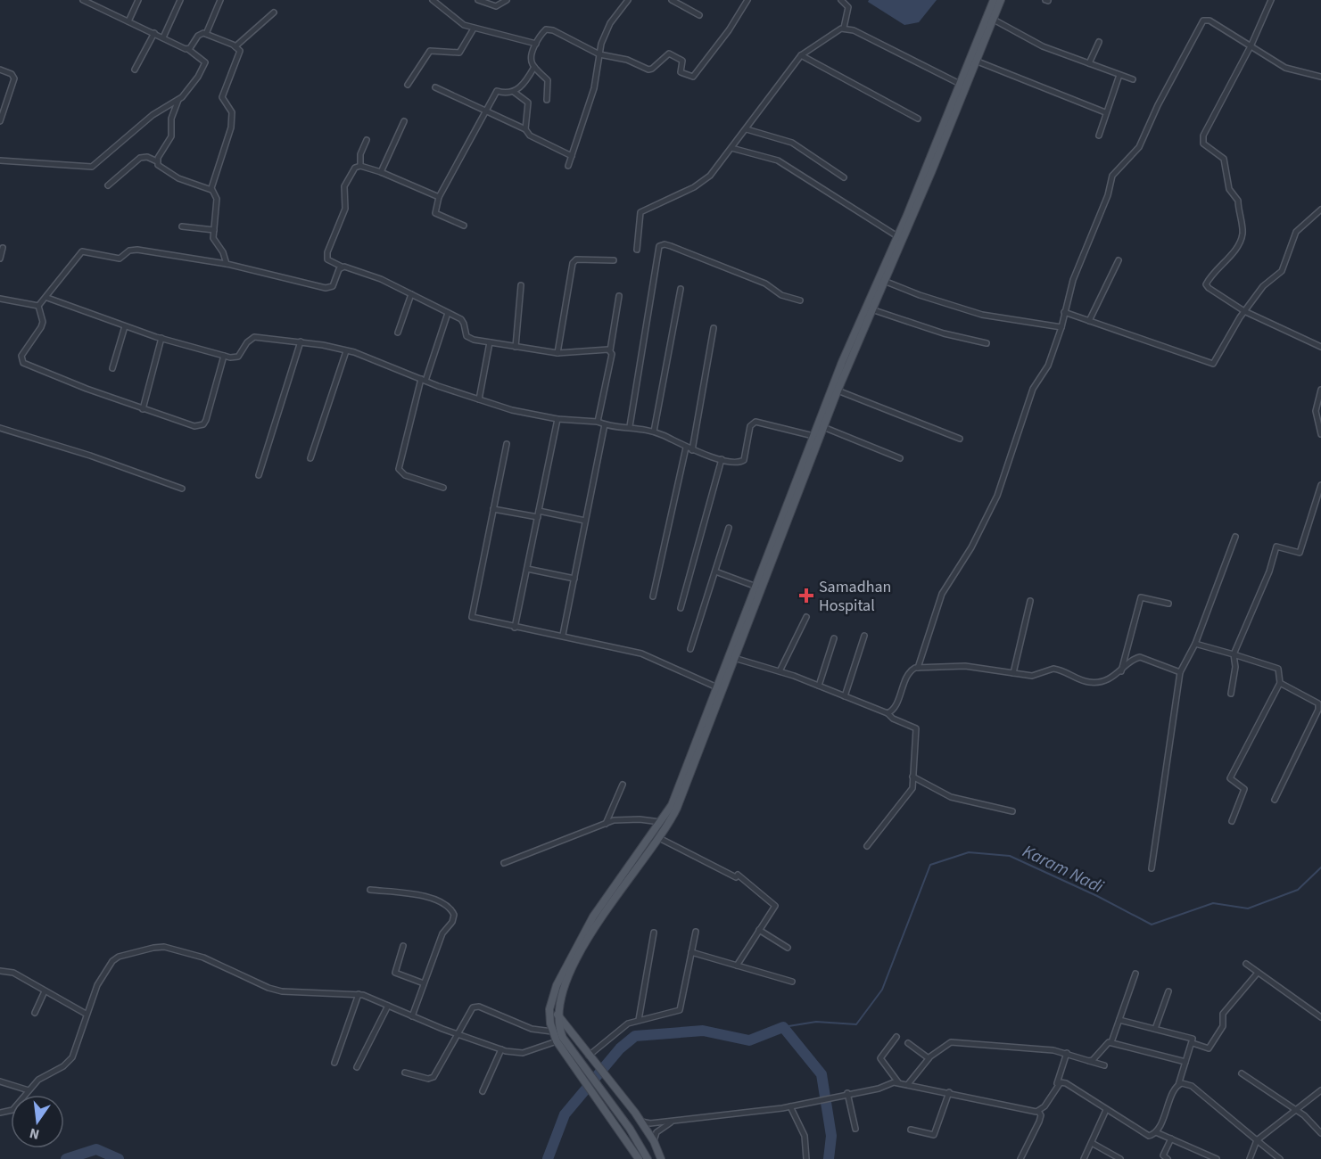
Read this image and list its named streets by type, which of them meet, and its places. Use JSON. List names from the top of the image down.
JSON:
{
  "water": ["Karam Nadi"],
  "places": {
    "health": ["Samadhan Hospital"]
  },
  "north": "bottom"
}
